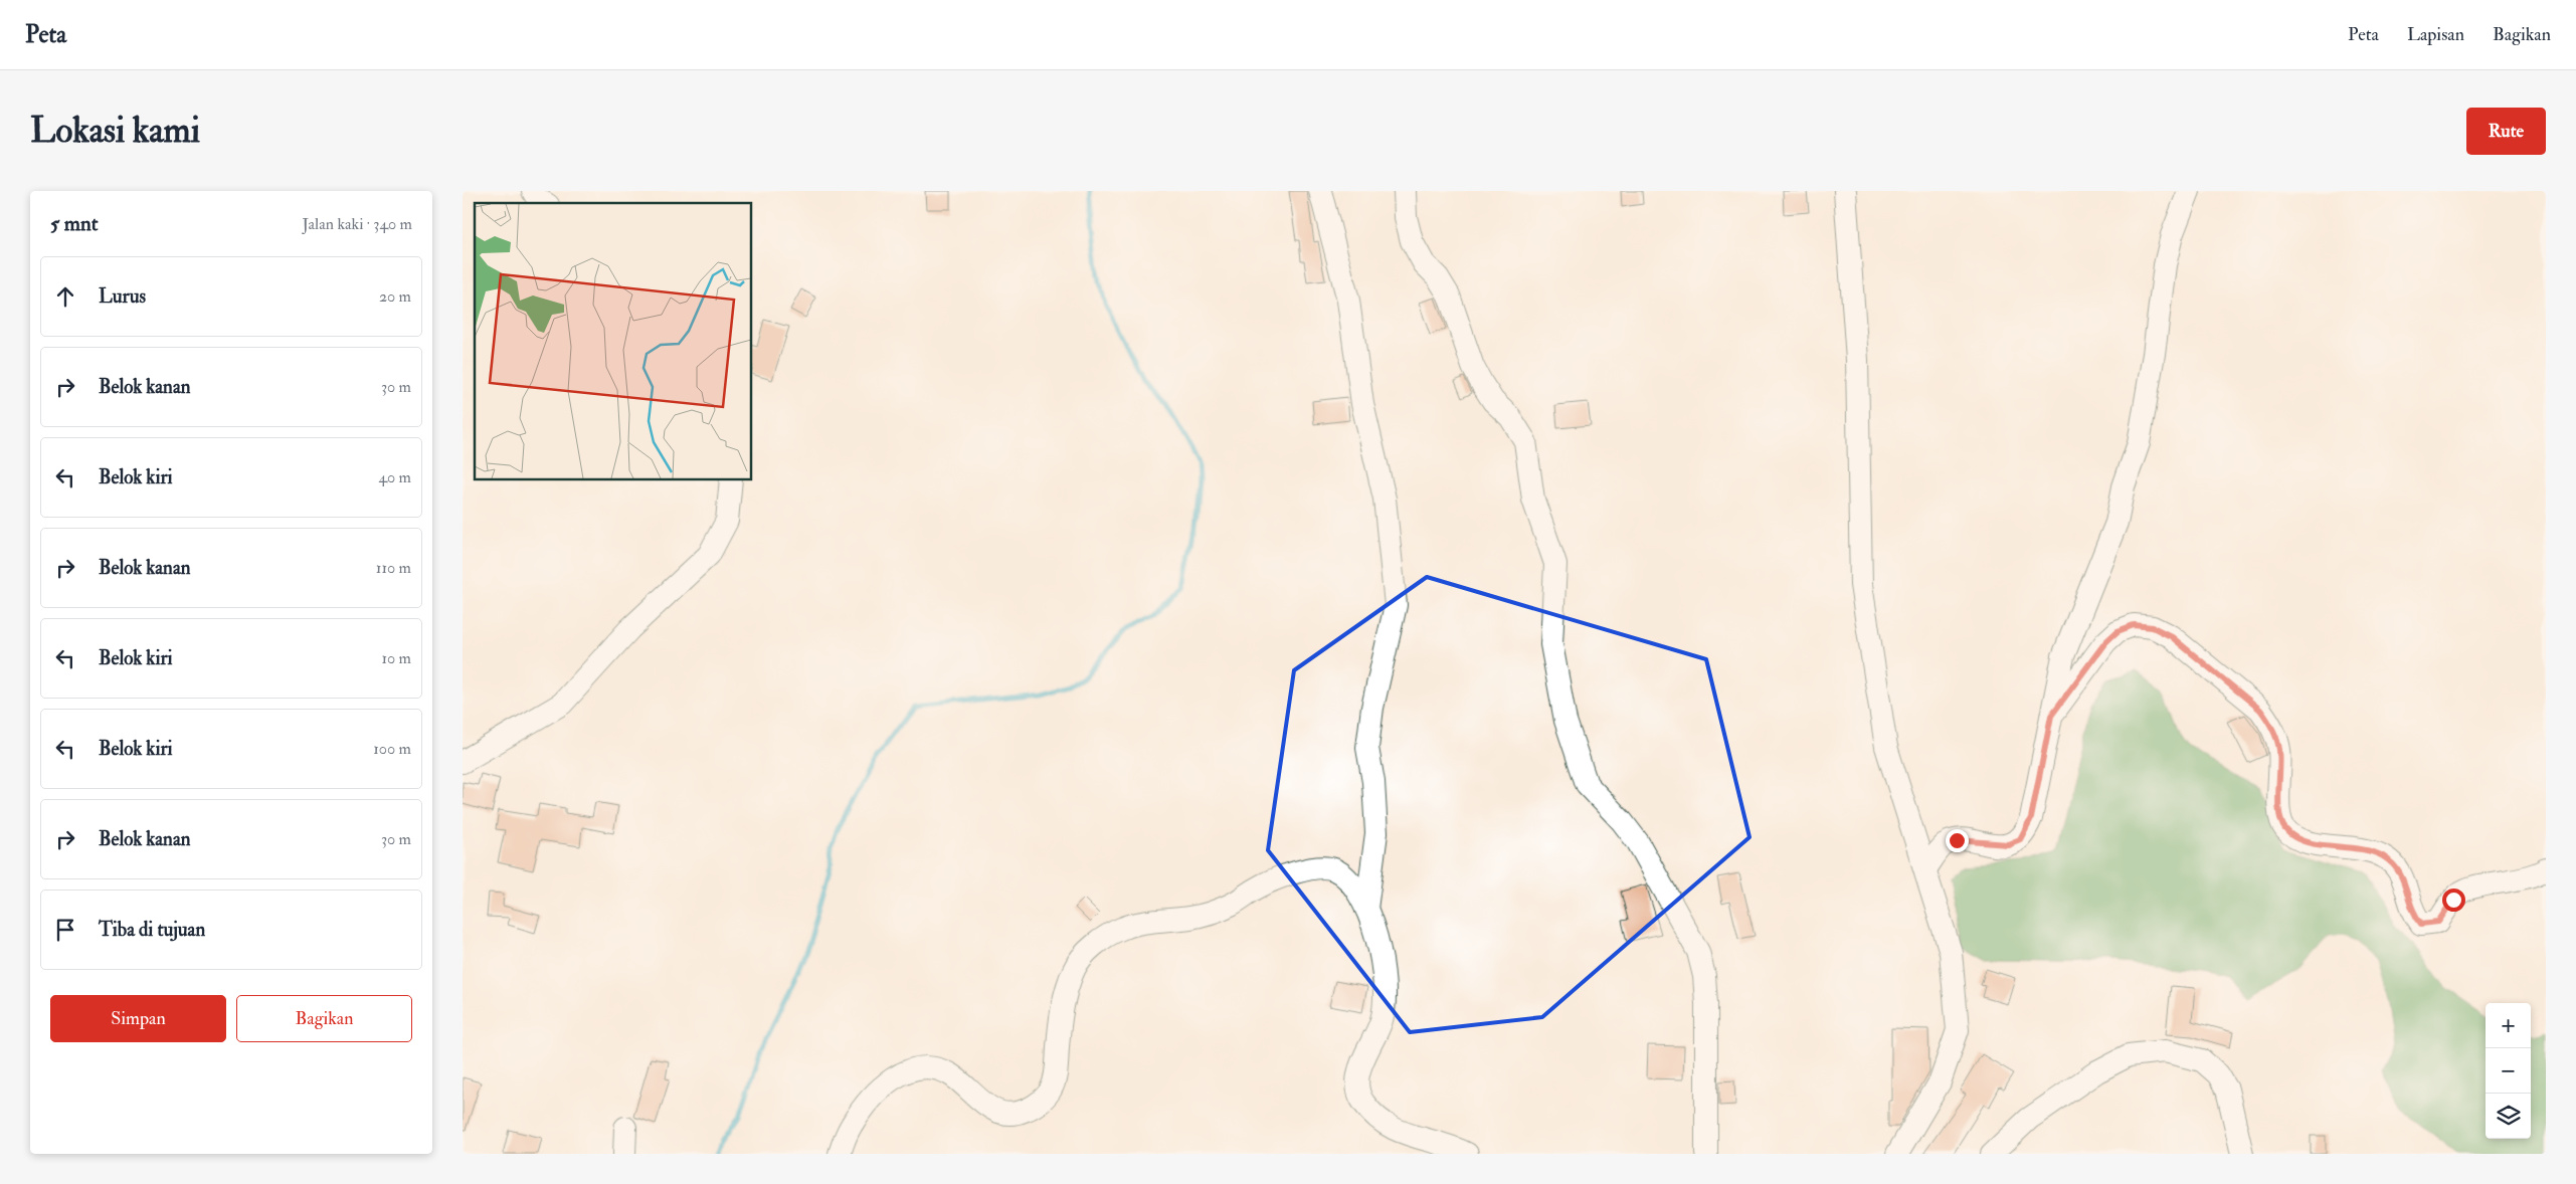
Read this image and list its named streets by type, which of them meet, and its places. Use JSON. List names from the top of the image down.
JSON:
{
  "page": {
    "header": "Peta",
    "nav": ["Peta", "Lapisan", "Bagikan"],
    "buttons": [
      "Rute",
      ["Simpan", "Bagikan"]
    ],
    "title": "Lokasi kami",
    "heading": ["5 mnt", "Jalan kaki · 340 m"],
    "list": [
      ["Lurus", "20 m"],
      ["Belok kanan", "30 m"],
      ["Belok kiri", "40 m"],
      ["Belok kanan", "110 m"],
      ["Belok kiri", "10 m"],
      ["Belok kiri", "100 m"],
      ["Belok kanan", "30 m"],
      "Tiba di tujuan"
    ],
    "map_buttons": ["+", "−"]
  }
}
